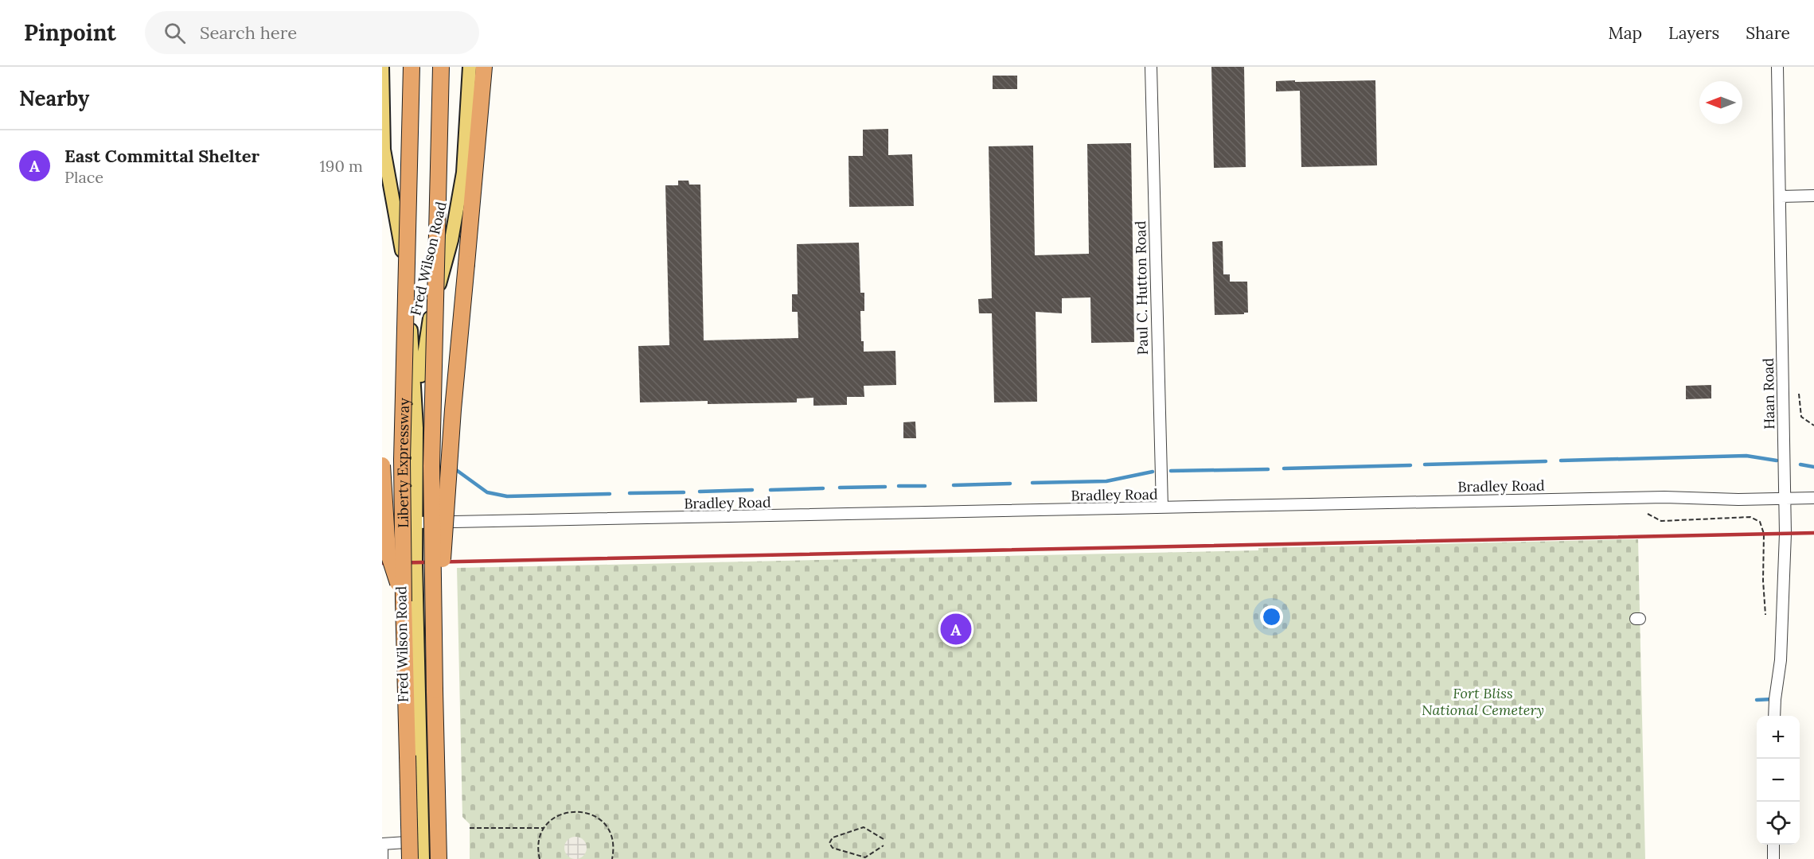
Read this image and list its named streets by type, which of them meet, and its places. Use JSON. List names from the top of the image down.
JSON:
{
  "streets": {
    "highway": ["Liberty Expressway"],
    "main road": ["Fred Wilson Road"],
    "street": ["Paul C. Hutton Road", "Haan Road", "Bradley Road"]
  },
  "crossings": [
    ["Fred Wilson Road", "Bradley Road"],
    ["Paul C. Hutton Road", "Bradley Road"],
    ["Haan Road", "Bradley Road"]
  ],
  "parks": ["Fort Bliss National Cemetery"],
  "north": "left",
  "page": {
    "header": "Pinpoint",
    "search": "Search here",
    "nav": ["Map", "Layers", "Share"],
    "heading": "Nearby",
    "list": [
      {
        "mark": "A",
        "name": "East Committal Shelter",
        "note": "Place",
        "value": "190 m"
      }
    ],
    "pins": "A",
    "map_buttons": ["+", "−"]
  }
}
